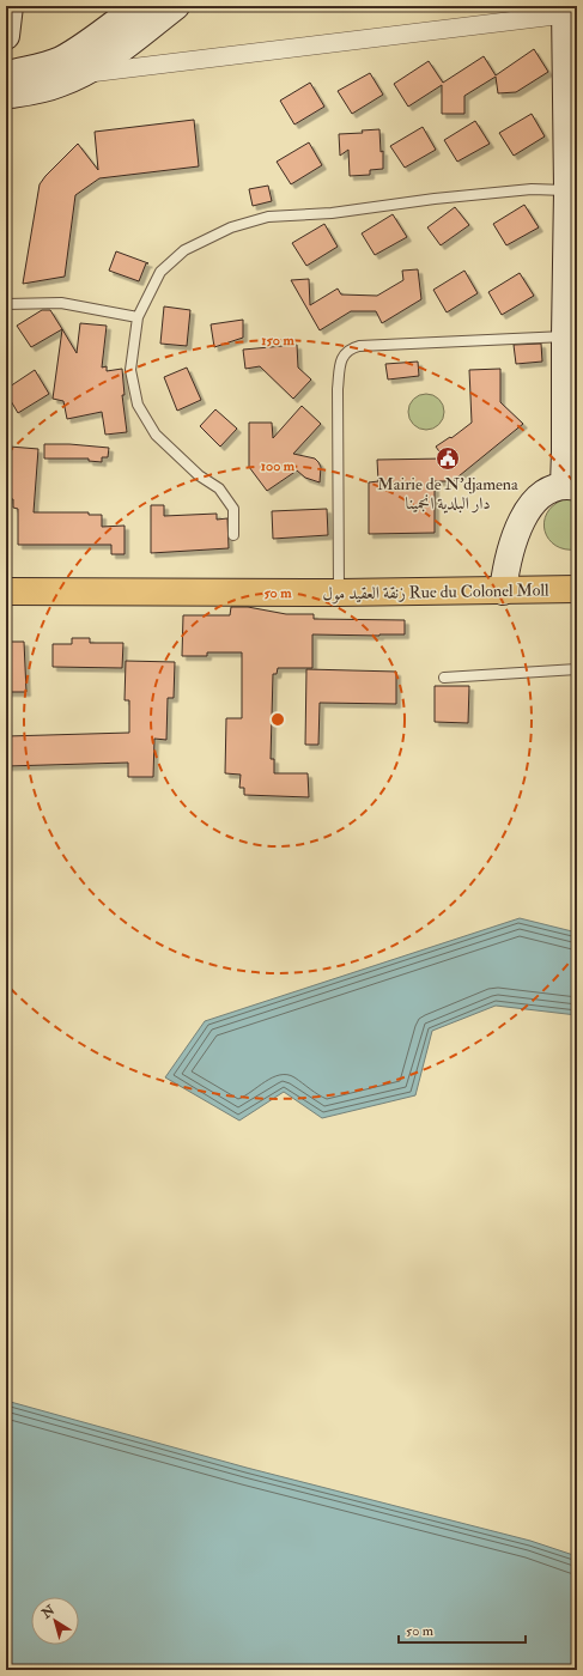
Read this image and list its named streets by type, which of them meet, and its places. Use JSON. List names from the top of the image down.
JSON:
{
  "streets": {
    "main road": ["زنقة العقيد مول Rue du Colonel Moll"]
  },
  "places": {
    "public building": ["Mairie de N'djamena دار البلدية انجمينا"]
  },
  "scale_bar": "50 m",
  "north": "top left",
  "rings": ["150 m", "100 m", "50 m"]
}
